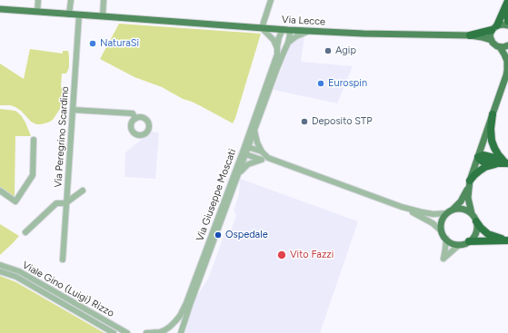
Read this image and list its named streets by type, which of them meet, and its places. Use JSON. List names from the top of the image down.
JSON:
{
  "streets": {
    "main road": ["Via Lecce"],
    "street": ["Via Peregrino Scardino", "Via Giuseppe Moscati", "Viale Gino (Luigi) Rizzo"]
  },
  "crossings": [
    ["Via Lecce", "Via Peregrino Scardino"],
    ["Via Lecce", "Via Giuseppe Moscati"]
  ],
  "places": [
    "NaturaSì",
    "Agip",
    "Eurospin",
    "Deposito STP",
    "Ospedale",
    "Vito Fazzi"
  ]
}
